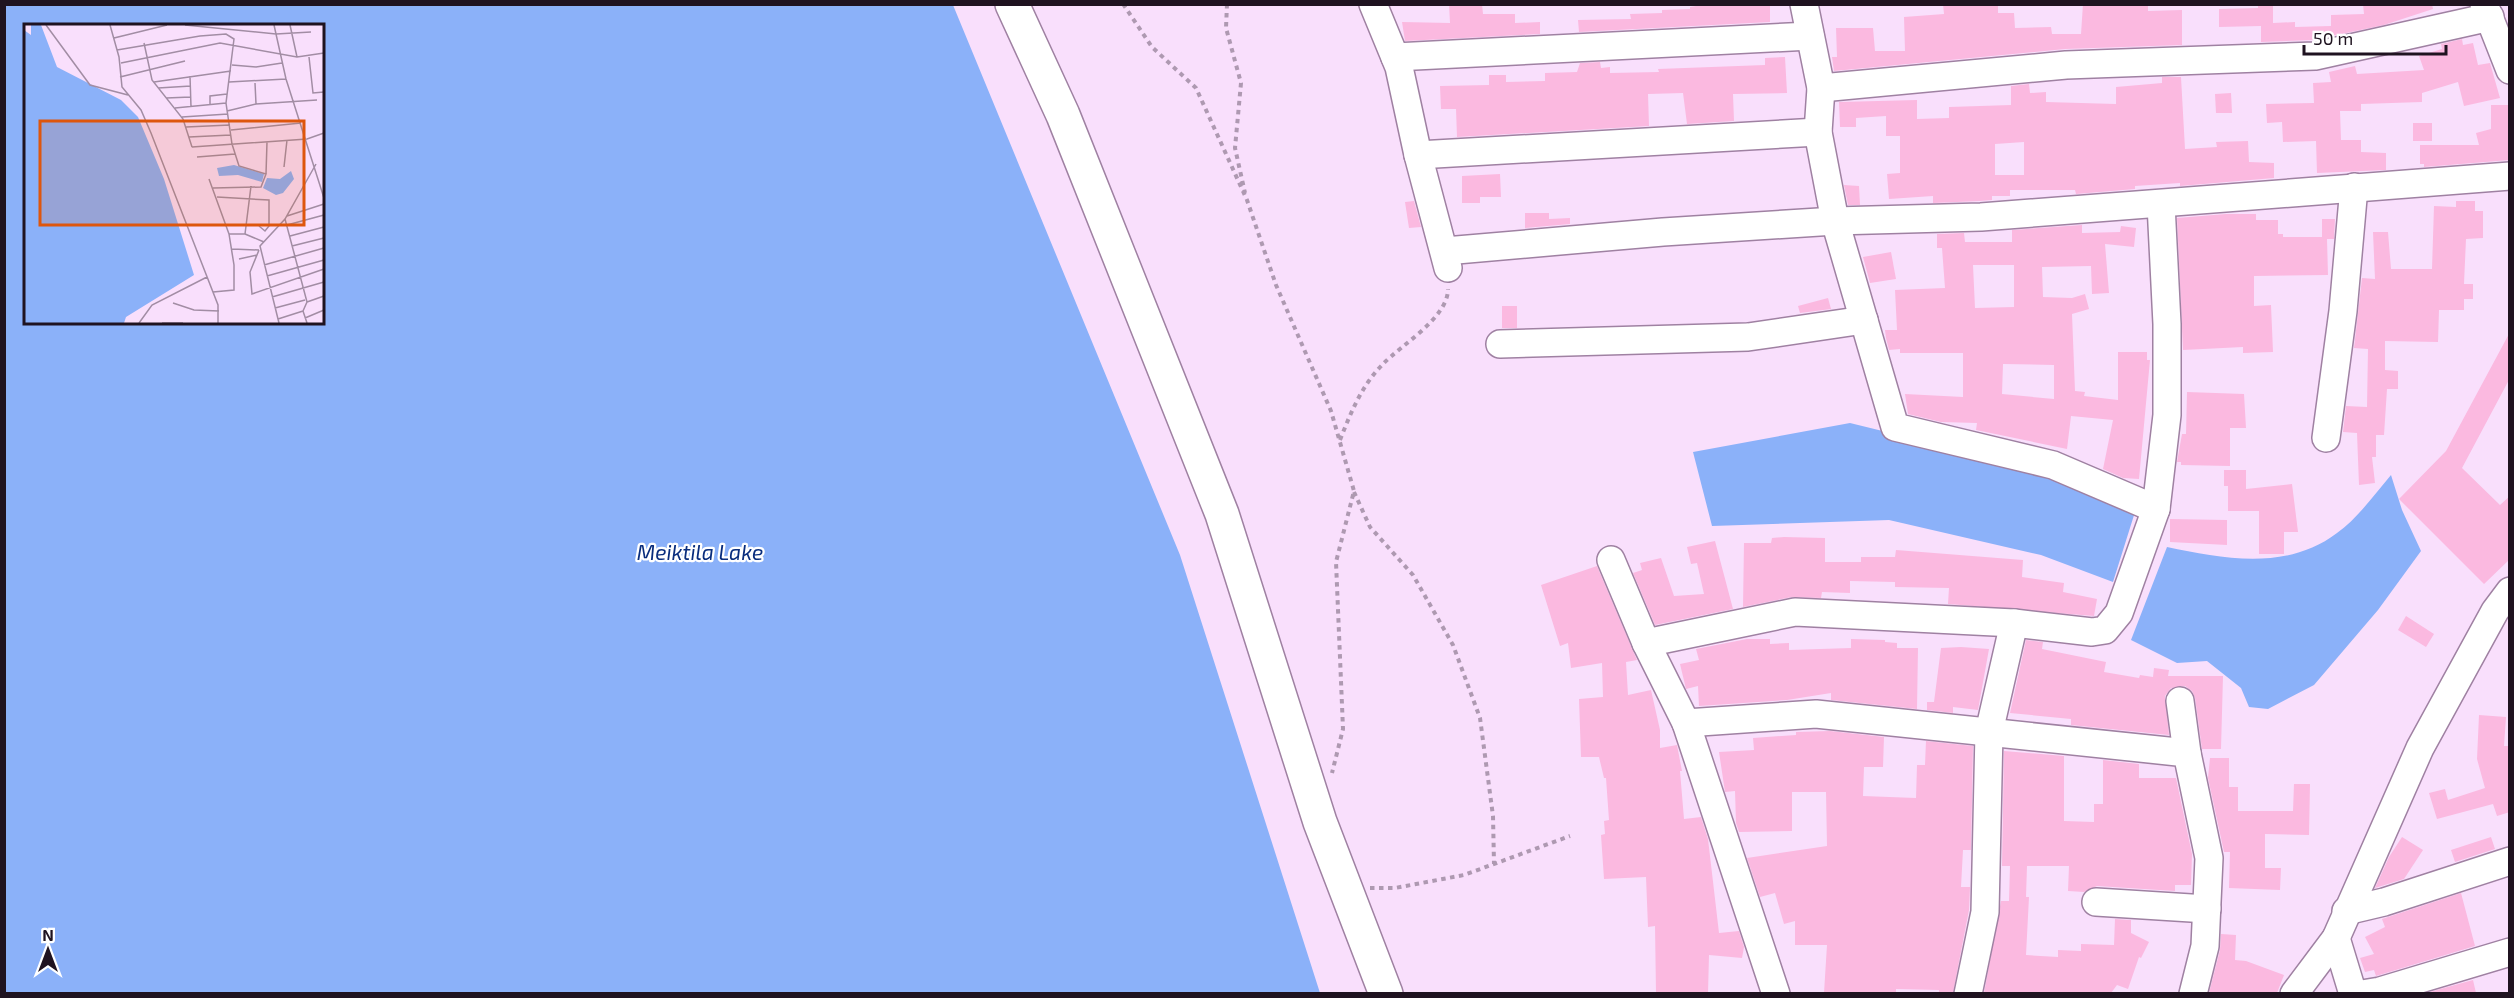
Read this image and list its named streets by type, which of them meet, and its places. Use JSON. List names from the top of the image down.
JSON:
{
  "water": ["Meiktila Lake"],
  "scale_bar": "50 m",
  "north": "top"
}
